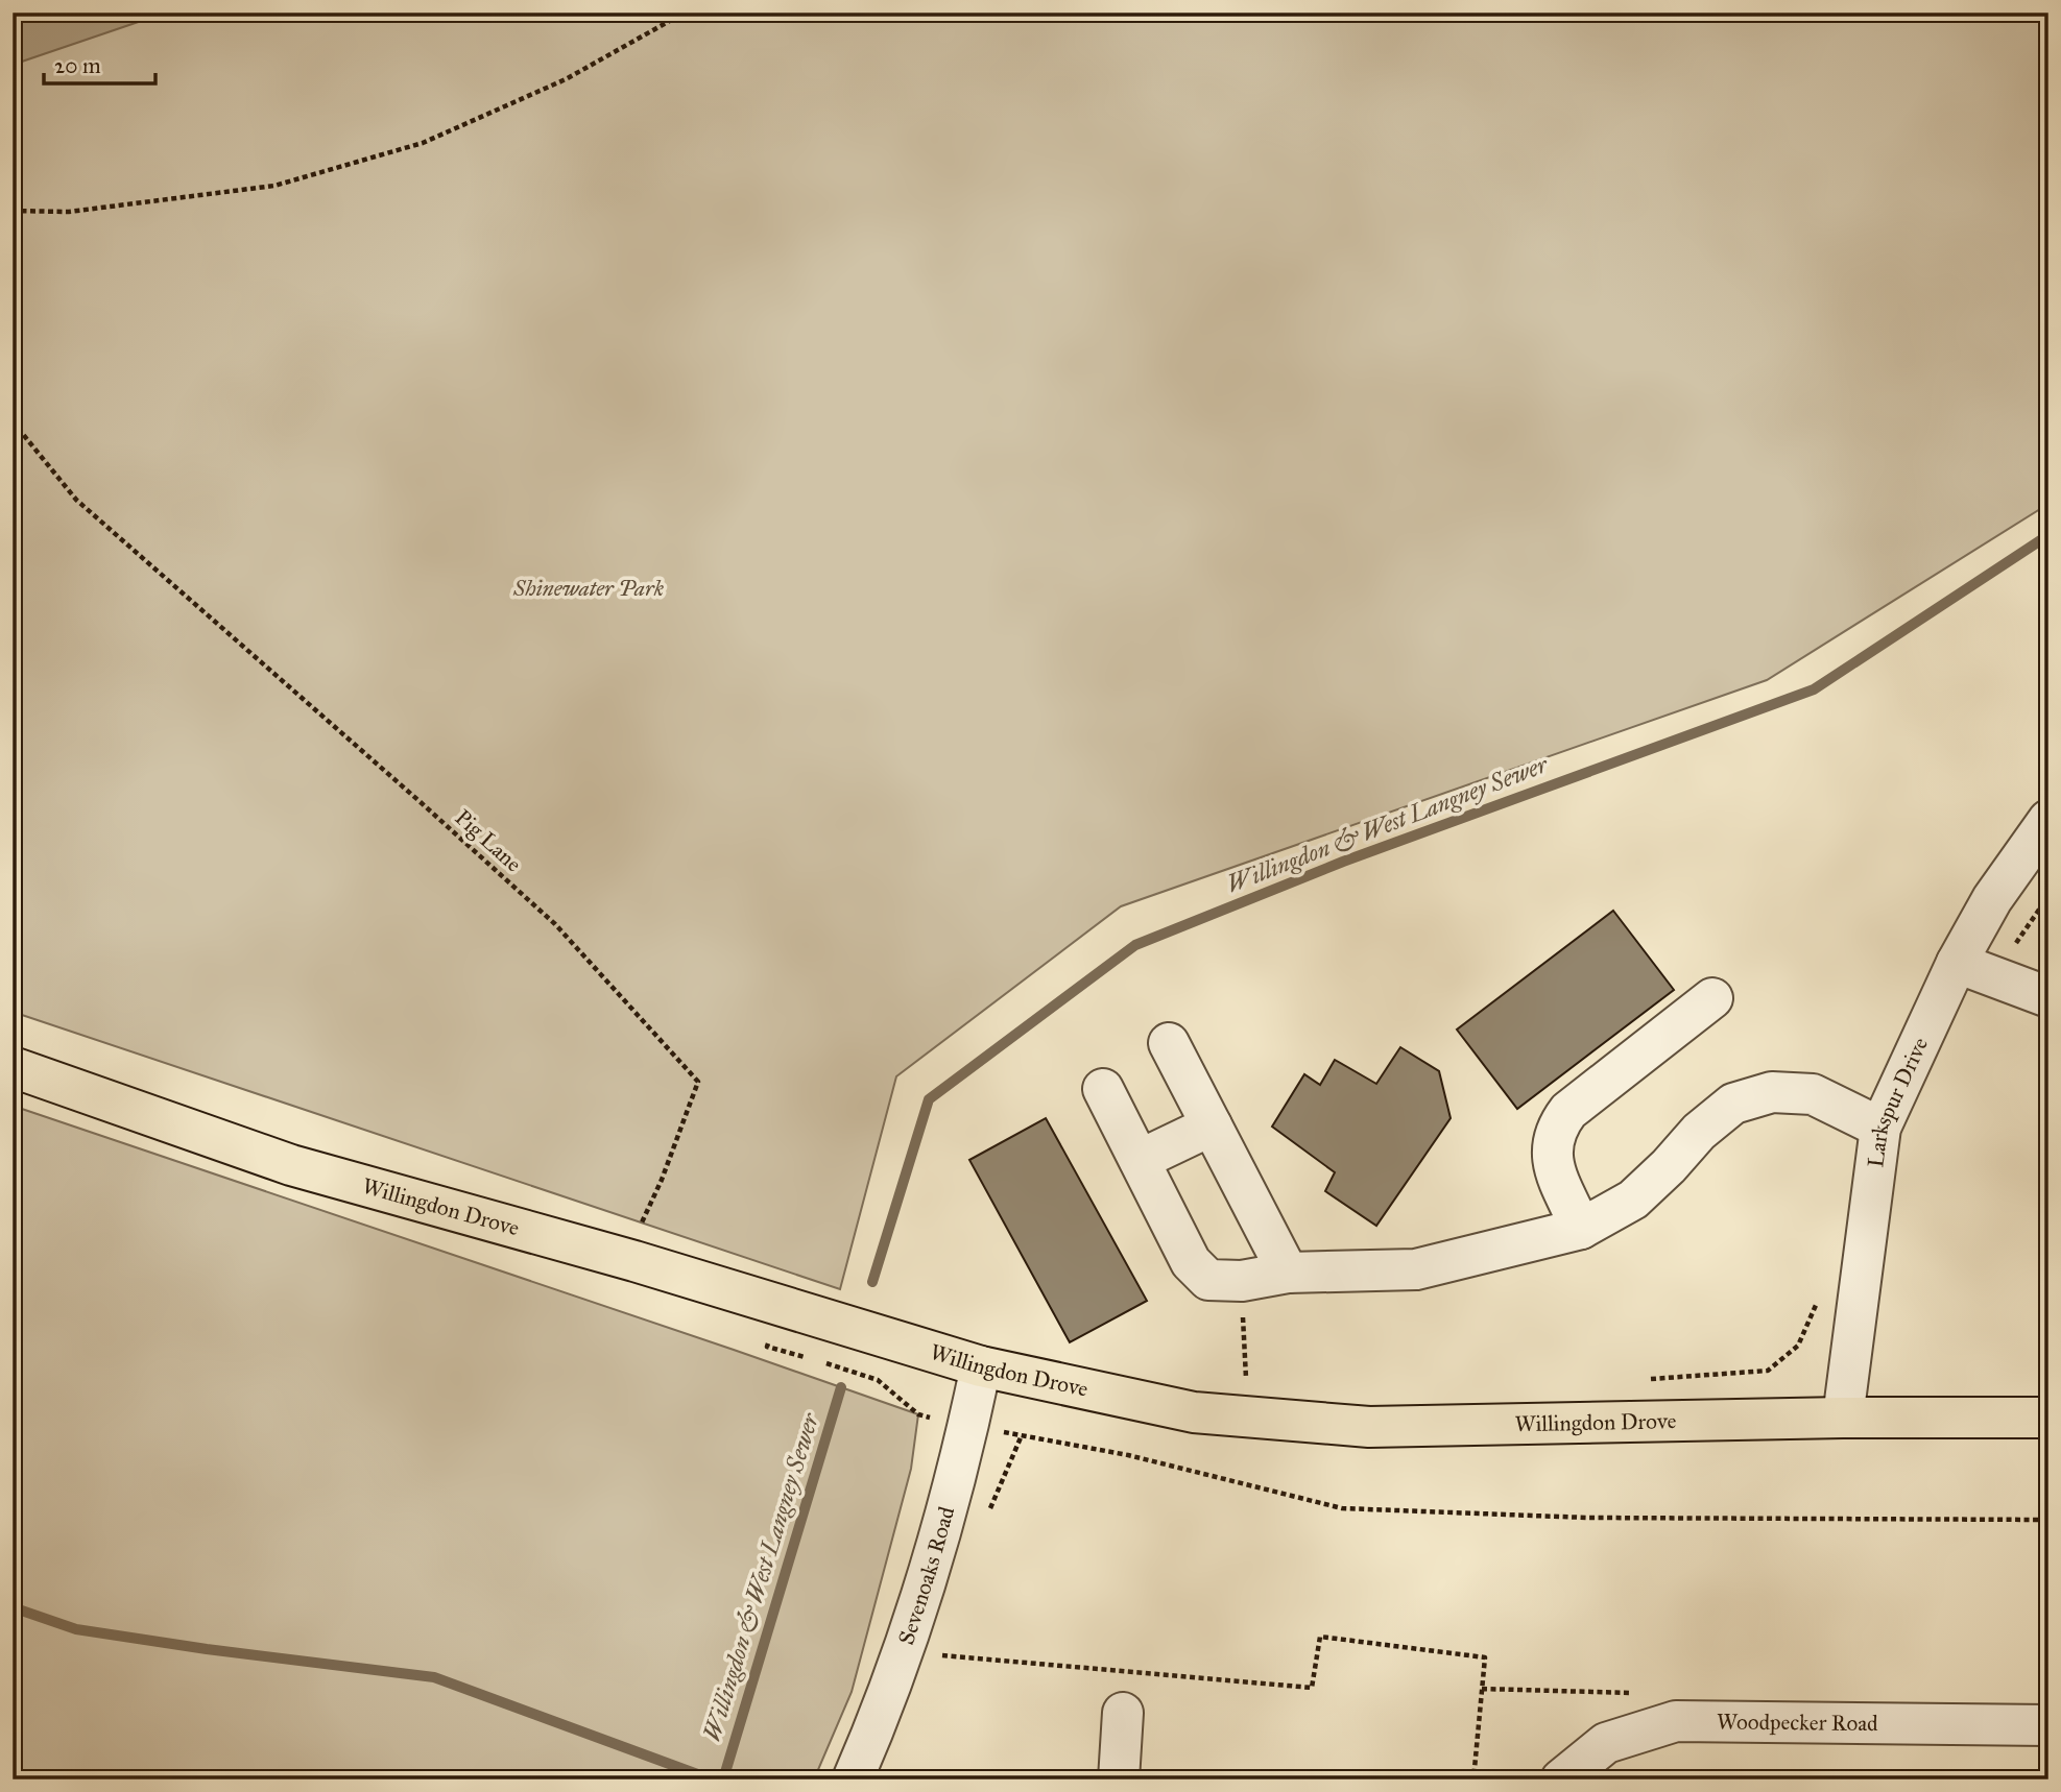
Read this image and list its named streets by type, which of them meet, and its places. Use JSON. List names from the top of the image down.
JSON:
{
  "streets": {
    "main road": ["Willingdon Drove"],
    "street": ["Larkspur Drive", "Sevenoaks Road", "Woodpecker Road"],
    "path": ["Pig Lane"]
  },
  "crossings": [
    ["Larkspur Drive", "Willingdon Drove"],
    ["Willingdon Drove", "Sevenoaks Road"]
  ],
  "water": ["Willingdon & West Langney Sewer"],
  "parks": ["Shinewater Park"],
  "scale_bar": "20 m"
}
